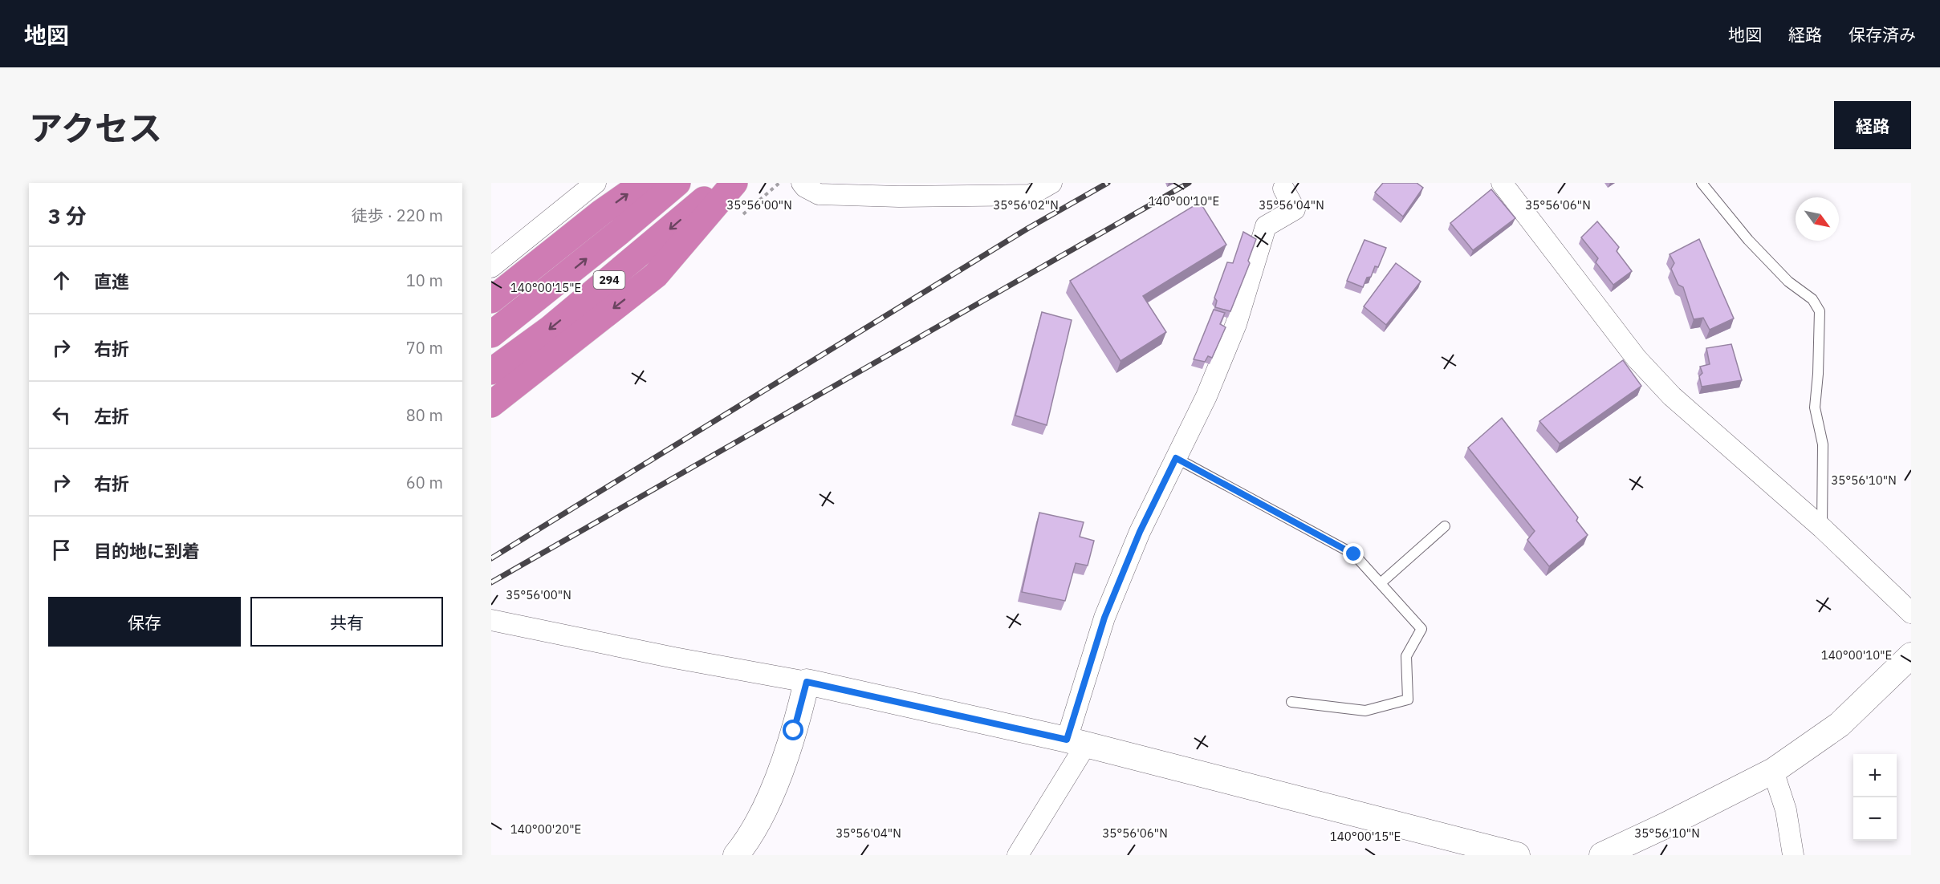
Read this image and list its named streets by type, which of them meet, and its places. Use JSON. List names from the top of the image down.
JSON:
{
  "streets": {
    "highway": ["294"]
  },
  "north": "bottom right",
  "page": {
    "header": "地図",
    "nav": ["地図", "経路", "保存済み"],
    "title": "アクセス",
    "buttons": [
      "経路",
      ["保存", "共有"]
    ],
    "heading": ["3 分", "徒歩 · 220 m"],
    "list": [
      ["直進", "10 m"],
      ["右折", "70 m"],
      ["左折", "80 m"],
      ["右折", "60 m"],
      "目的地に到着"
    ],
    "map_buttons": ["+", "−"]
  },
  "coordinates": [
    "140°00'10\"E",
    "35°56'00\"N",
    "35°56'02\"N",
    "35°56'04\"N",
    "35°56'06\"N",
    "140°00'15\"E",
    "35°56'10\"N",
    "140°00'20\"E"
  ]
}
